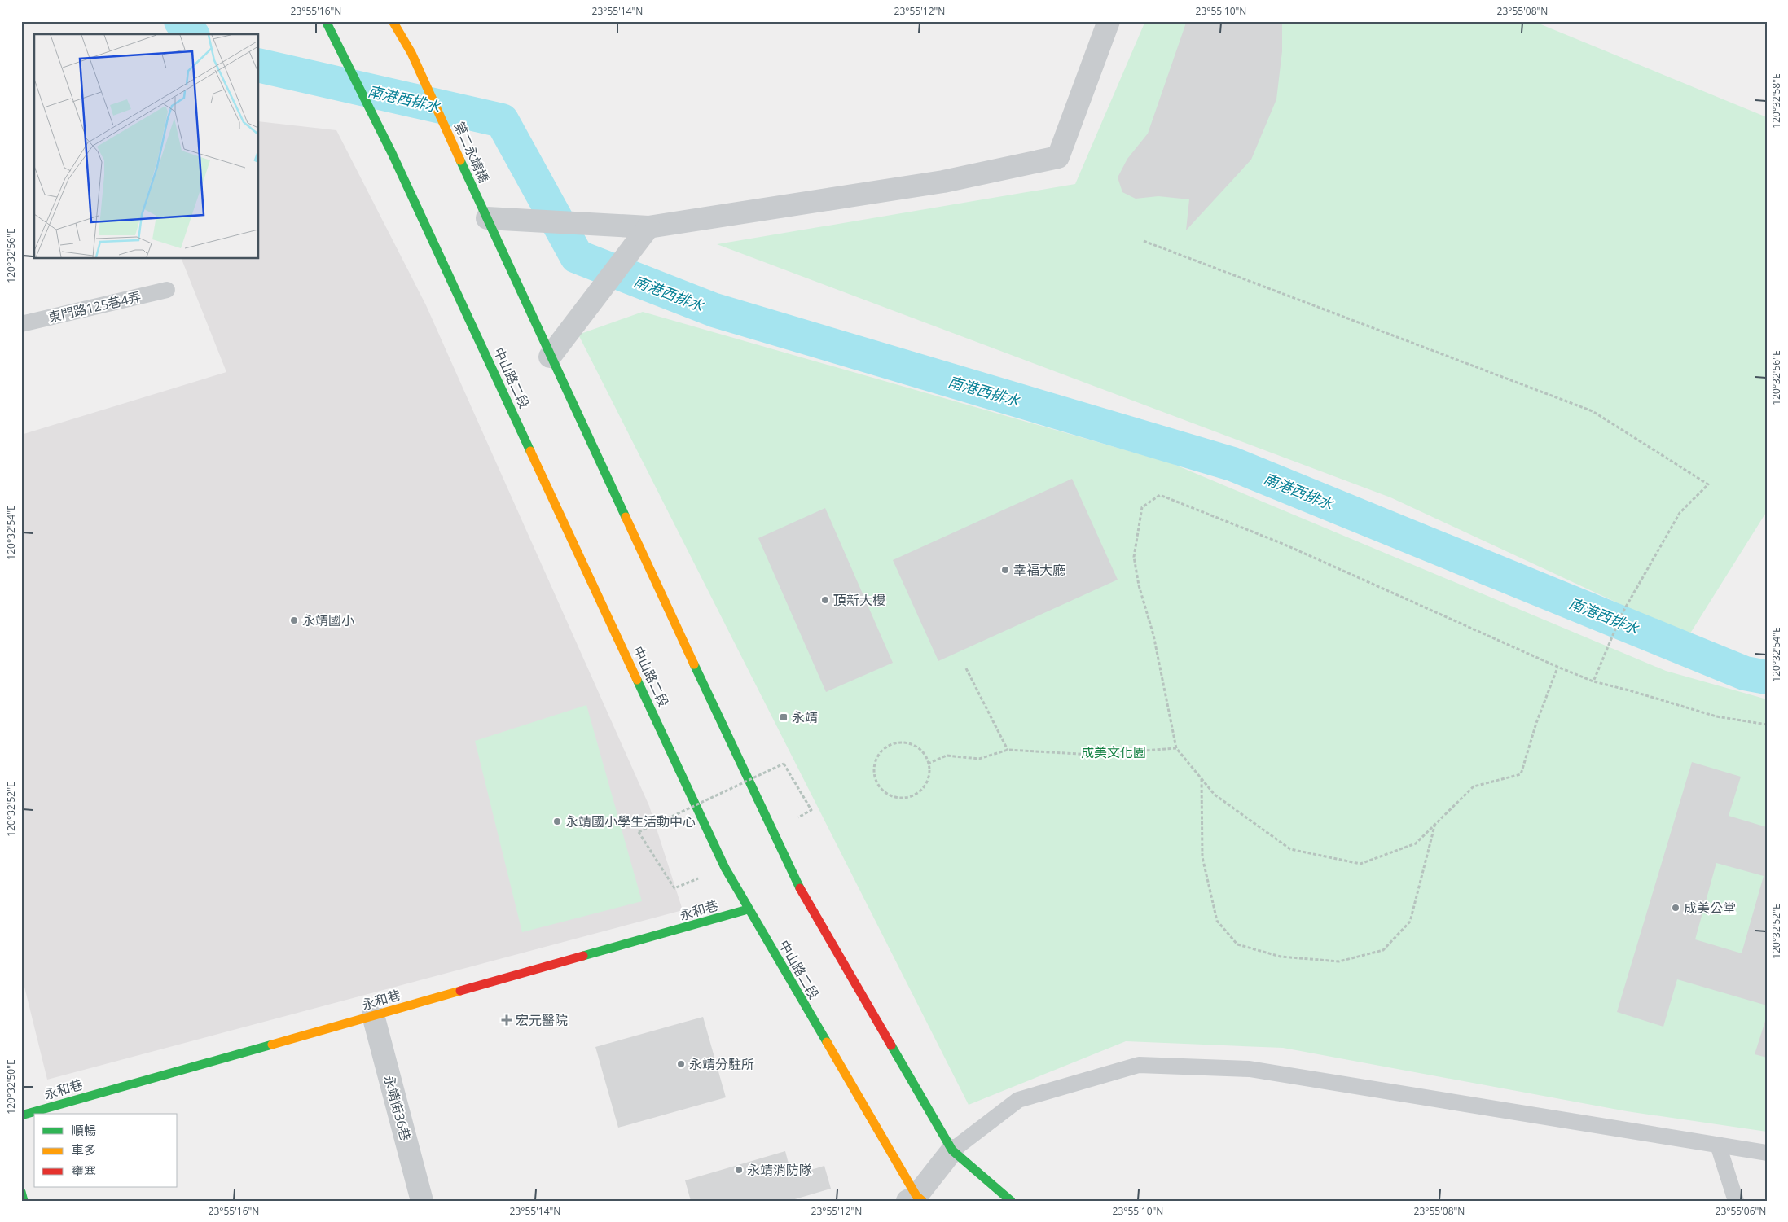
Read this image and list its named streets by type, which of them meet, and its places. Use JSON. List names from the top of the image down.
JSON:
{
  "streets": {
    "main road": ["第二永靖橋", "中山路二段", "永和巷"],
    "street": ["永靖街36巷"],
    "lane": ["東門路125巷4弄"]
  },
  "crossings": [
    ["中山路二段", "永和巷"],
    ["永和巷", "永靖街36巷"]
  ],
  "water": ["南港西排水"],
  "parks": ["成美文化園"],
  "places": {
    "other": [
      "幸福大廳",
      "頂新大樓",
      "永靖國小",
      "永靖國小學生活動中心",
      "成美公堂",
      "永靖分駐所",
      "永靖消防隊"
    ],
    "transit": ["永靖"],
    "health": ["宏元醫院"]
  },
  "legend": ["順暢", "車多", "壅塞"],
  "coordinates": [
    "23°55'16\"N",
    "23°55'14\"N",
    "23°55'12\"N",
    "23°55'10\"N",
    "23°55'08\"N",
    "120°32'58\"E",
    "120°32'56\"E",
    "120°32'54\"E",
    "120°32'52\"E",
    "120°32'50\"E",
    "23°55'06\"N"
  ]
}
